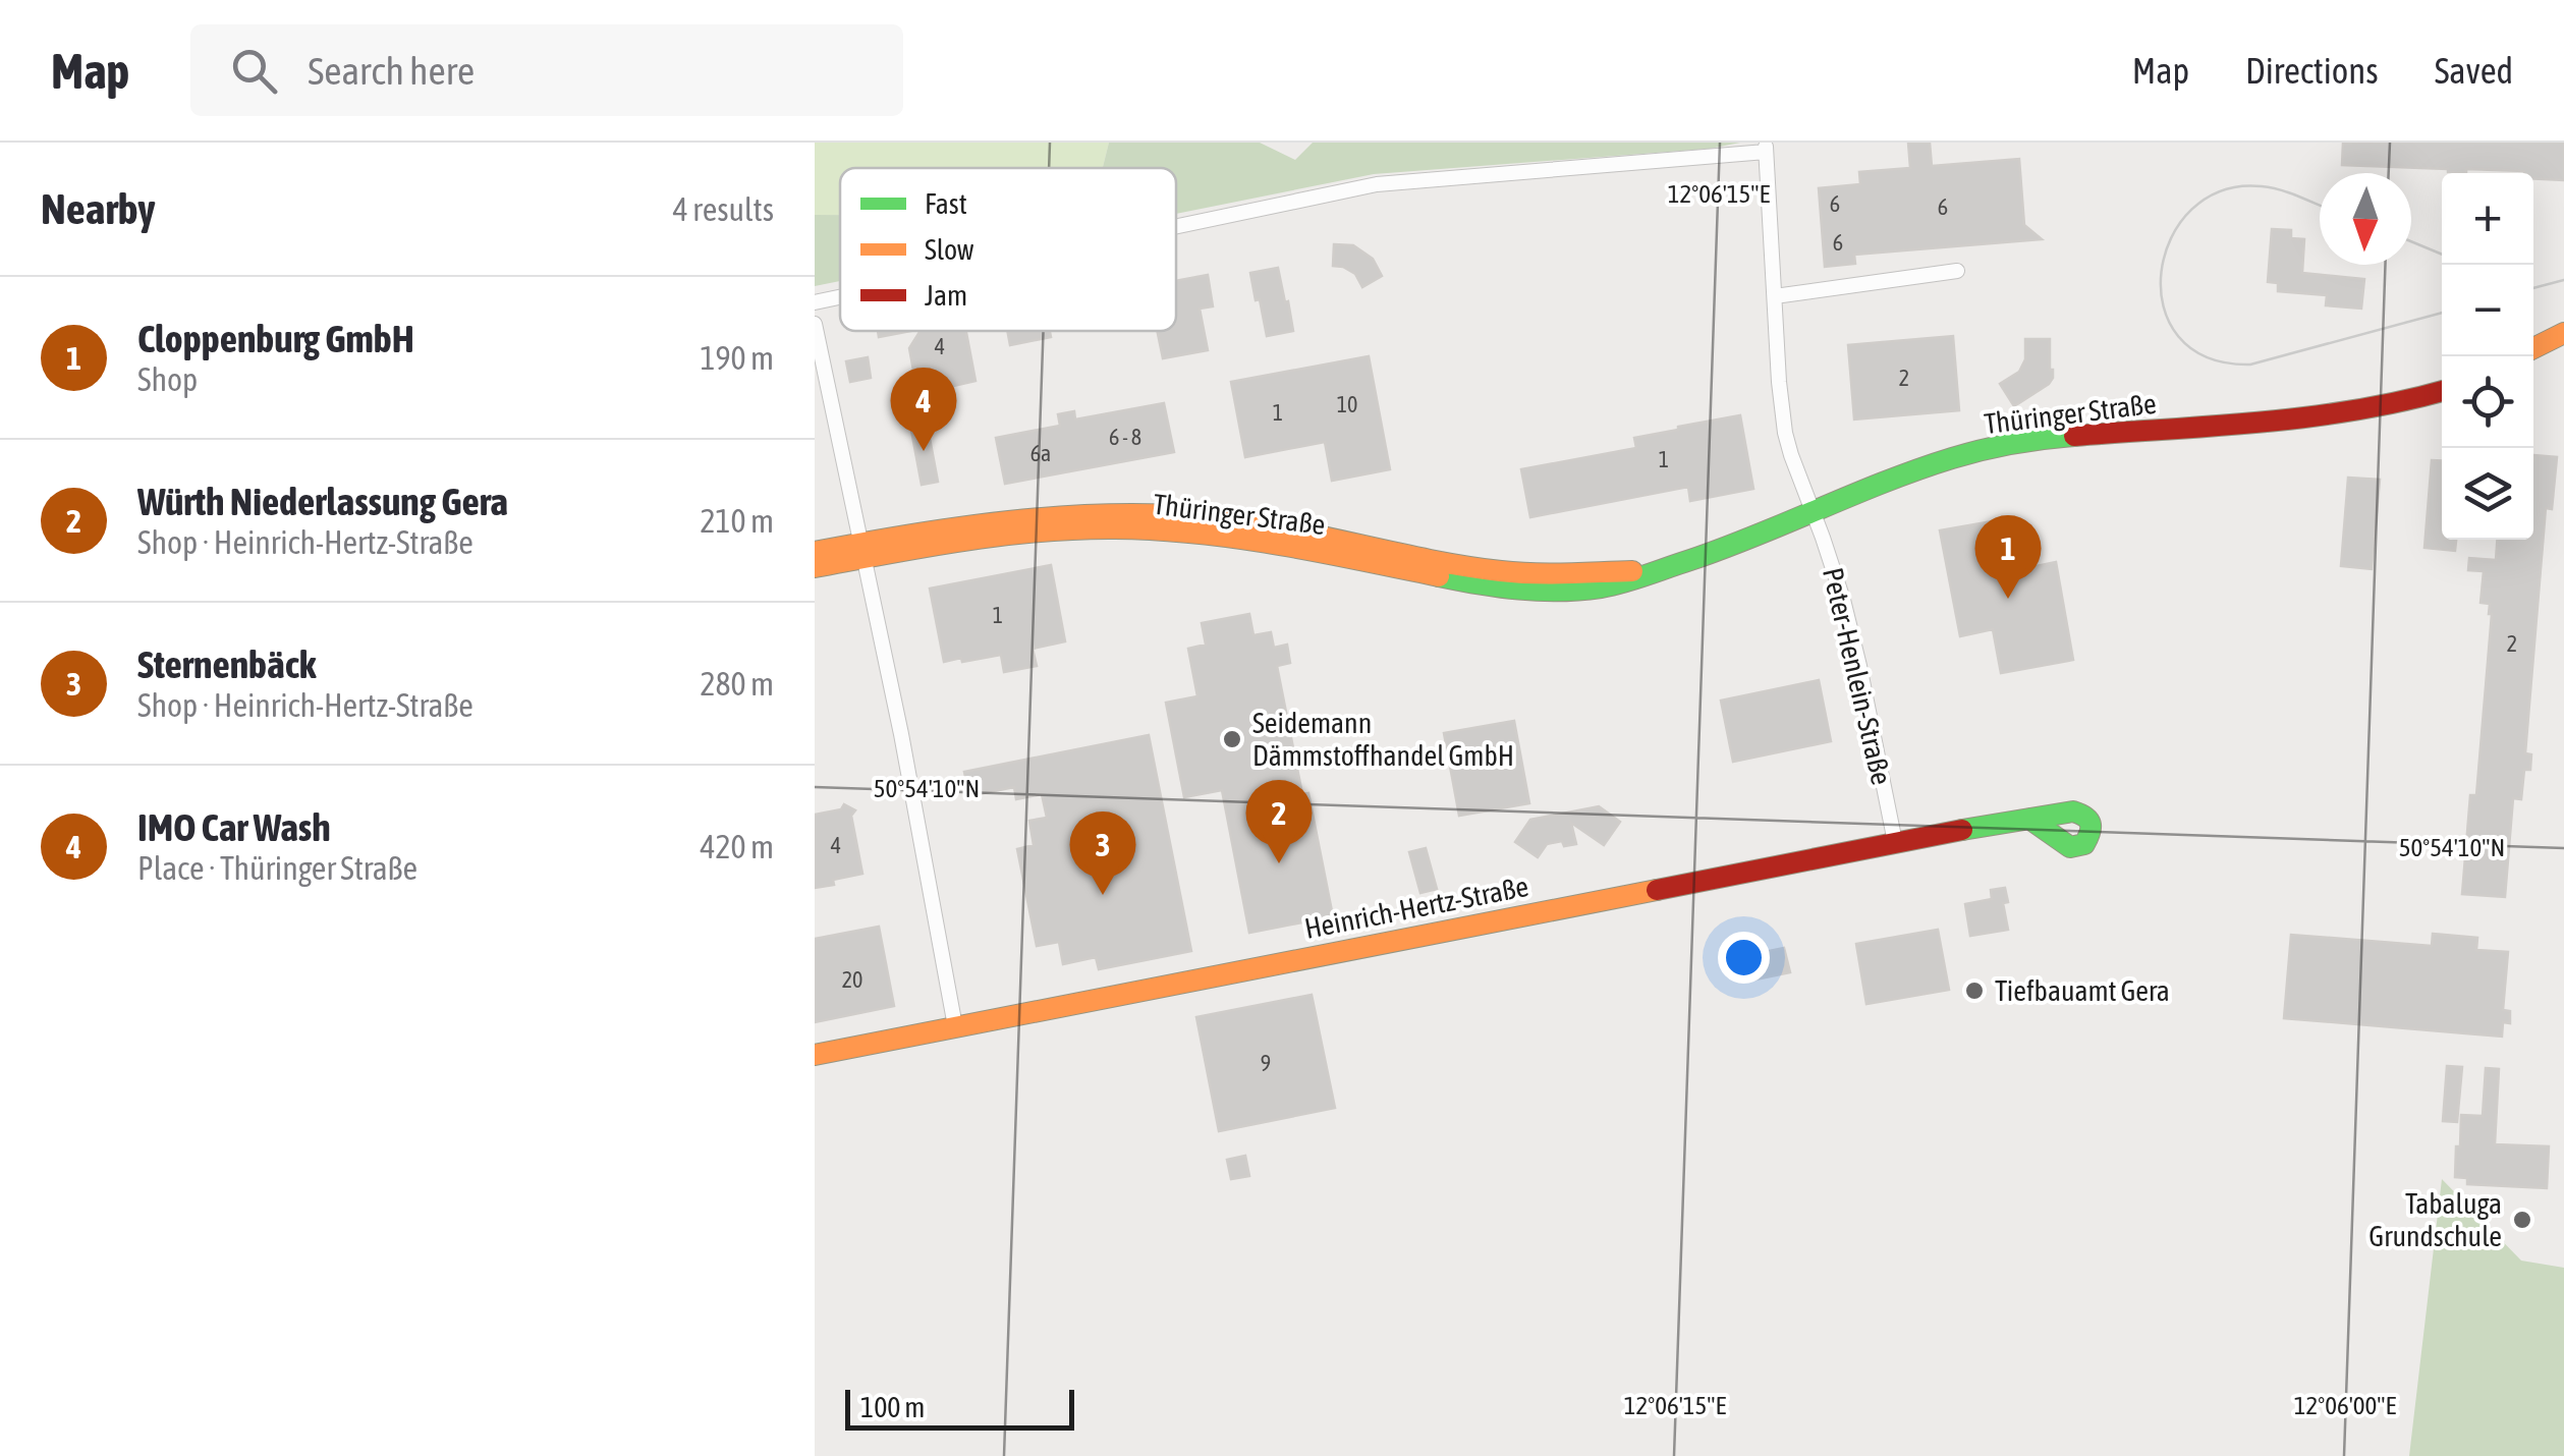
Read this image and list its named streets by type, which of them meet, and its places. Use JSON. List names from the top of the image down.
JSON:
{
  "streets": {
    "main road": ["Thüringer Straße", "Heinrich-Hertz-Straße"],
    "street": ["Peter-Henlein-Straße"]
  },
  "crossings": [
    ["Thüringer Straße", "Peter-Henlein-Straße"],
    ["Peter-Henlein-Straße", "Heinrich-Hertz-Straße"]
  ],
  "places": ["Seidemann Dämmstoffhandel GmbH", "Tiefbauamt Gera", "Tabaluga Grundschule"],
  "house_numbers": [
    "6",
    "6",
    "6",
    "4",
    "2",
    "10",
    "1",
    "6 - 8",
    "6a",
    "1",
    "1",
    "2",
    "4",
    "20",
    "9"
  ],
  "legend": ["Fast", "Slow", "Jam"],
  "scale_bar": "100 m",
  "north": "bottom",
  "page": {
    "header": "Map",
    "search": "Search here",
    "nav": ["Map", "Directions", "Saved"],
    "heading": ["Nearby", "4 results"],
    "map_buttons": ["+", "−"],
    "list": [
      {
        "mark": "1",
        "name": "Cloppenburg GmbH",
        "note": "Shop",
        "value": "190 m"
      },
      {
        "mark": "2",
        "name": "Würth Niederlassung Gera",
        "note": "Shop · Heinrich-Hertz-Straße",
        "value": "210 m"
      },
      {
        "mark": "3",
        "name": "Sternenbäck",
        "note": "Shop · Heinrich-Hertz-Straße",
        "value": "280 m"
      },
      {
        "mark": "4",
        "name": "IMO Car Wash",
        "note": "Place · Thüringer Straße",
        "value": "420 m"
      }
    ],
    "pins": [
      "4",
      "1",
      "2",
      "3"
    ],
    "scale": "100 m"
  },
  "coordinates": ["12°06'15\"E", "50°54'10\"N", "12°06'00\"E"]
}
